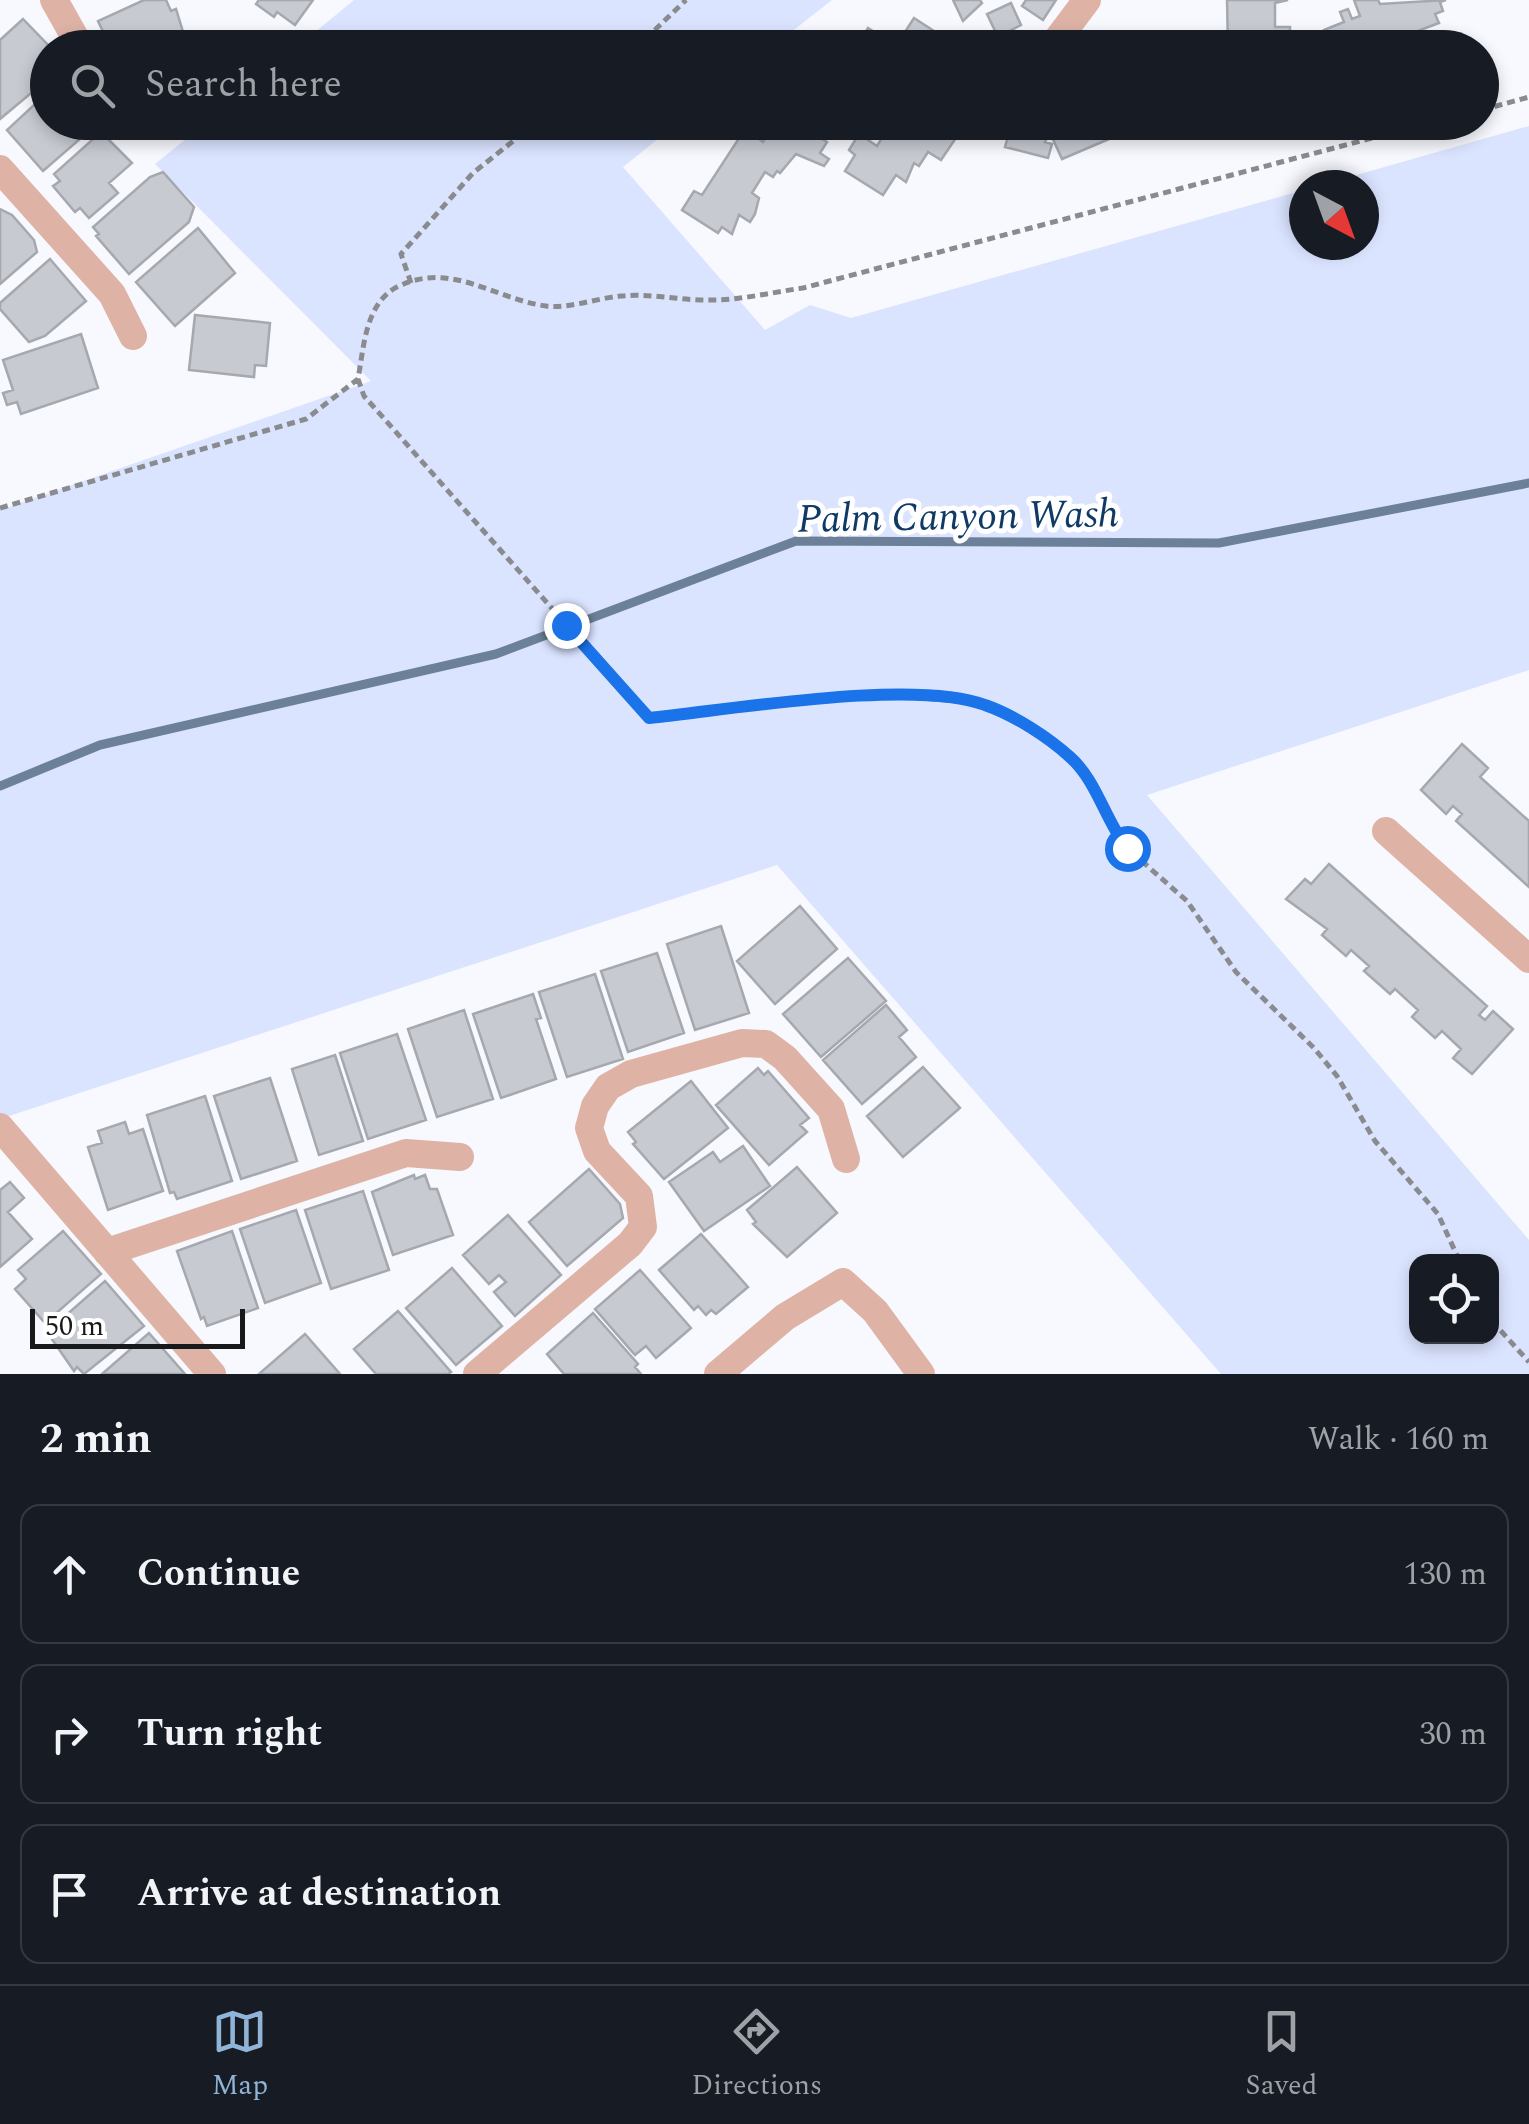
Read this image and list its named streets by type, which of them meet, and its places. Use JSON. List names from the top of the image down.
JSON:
{
  "water": ["Palm Canyon Wash"],
  "scale_bar": "50 m",
  "north": "bottom right",
  "page": {
    "search": "Search here",
    "scale": "50 m",
    "heading": ["2 min", "Walk · 160 m"],
    "list": [
      ["Continue", "130 m"],
      ["Turn right", "30 m"],
      "Arrive at destination"
    ],
    "nav": ["Map", "Directions", "Saved"]
  }
}
